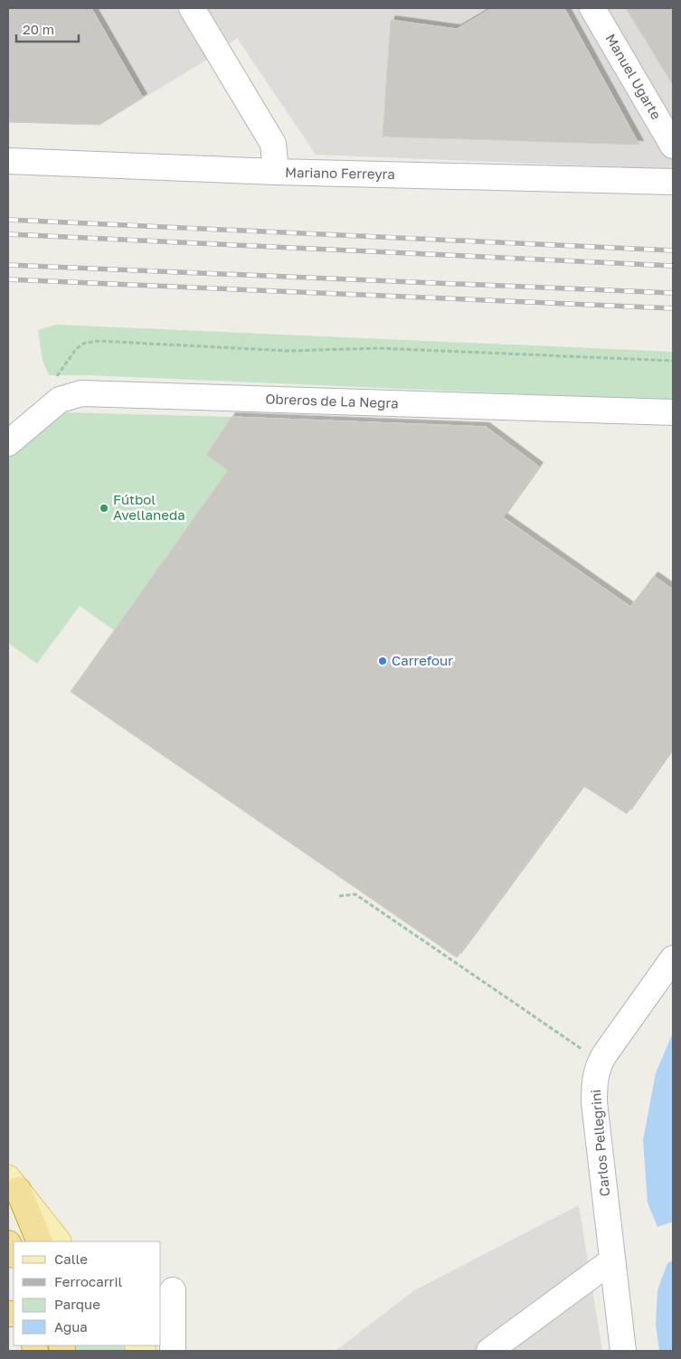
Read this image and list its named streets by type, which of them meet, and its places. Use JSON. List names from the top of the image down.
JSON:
{
  "streets": {
    "street": [
      "Manuel Ugarte",
      "Mariano Ferreyra",
      "Obreros de La Negra",
      "Carlos Pellegrini"
    ]
  },
  "places": ["Fútbol Avellaneda", "Carrefour"],
  "legend": [
    "Calle",
    "Ferrocarril",
    "Parque",
    "Agua"
  ],
  "scale_bar": "20 m"
}
